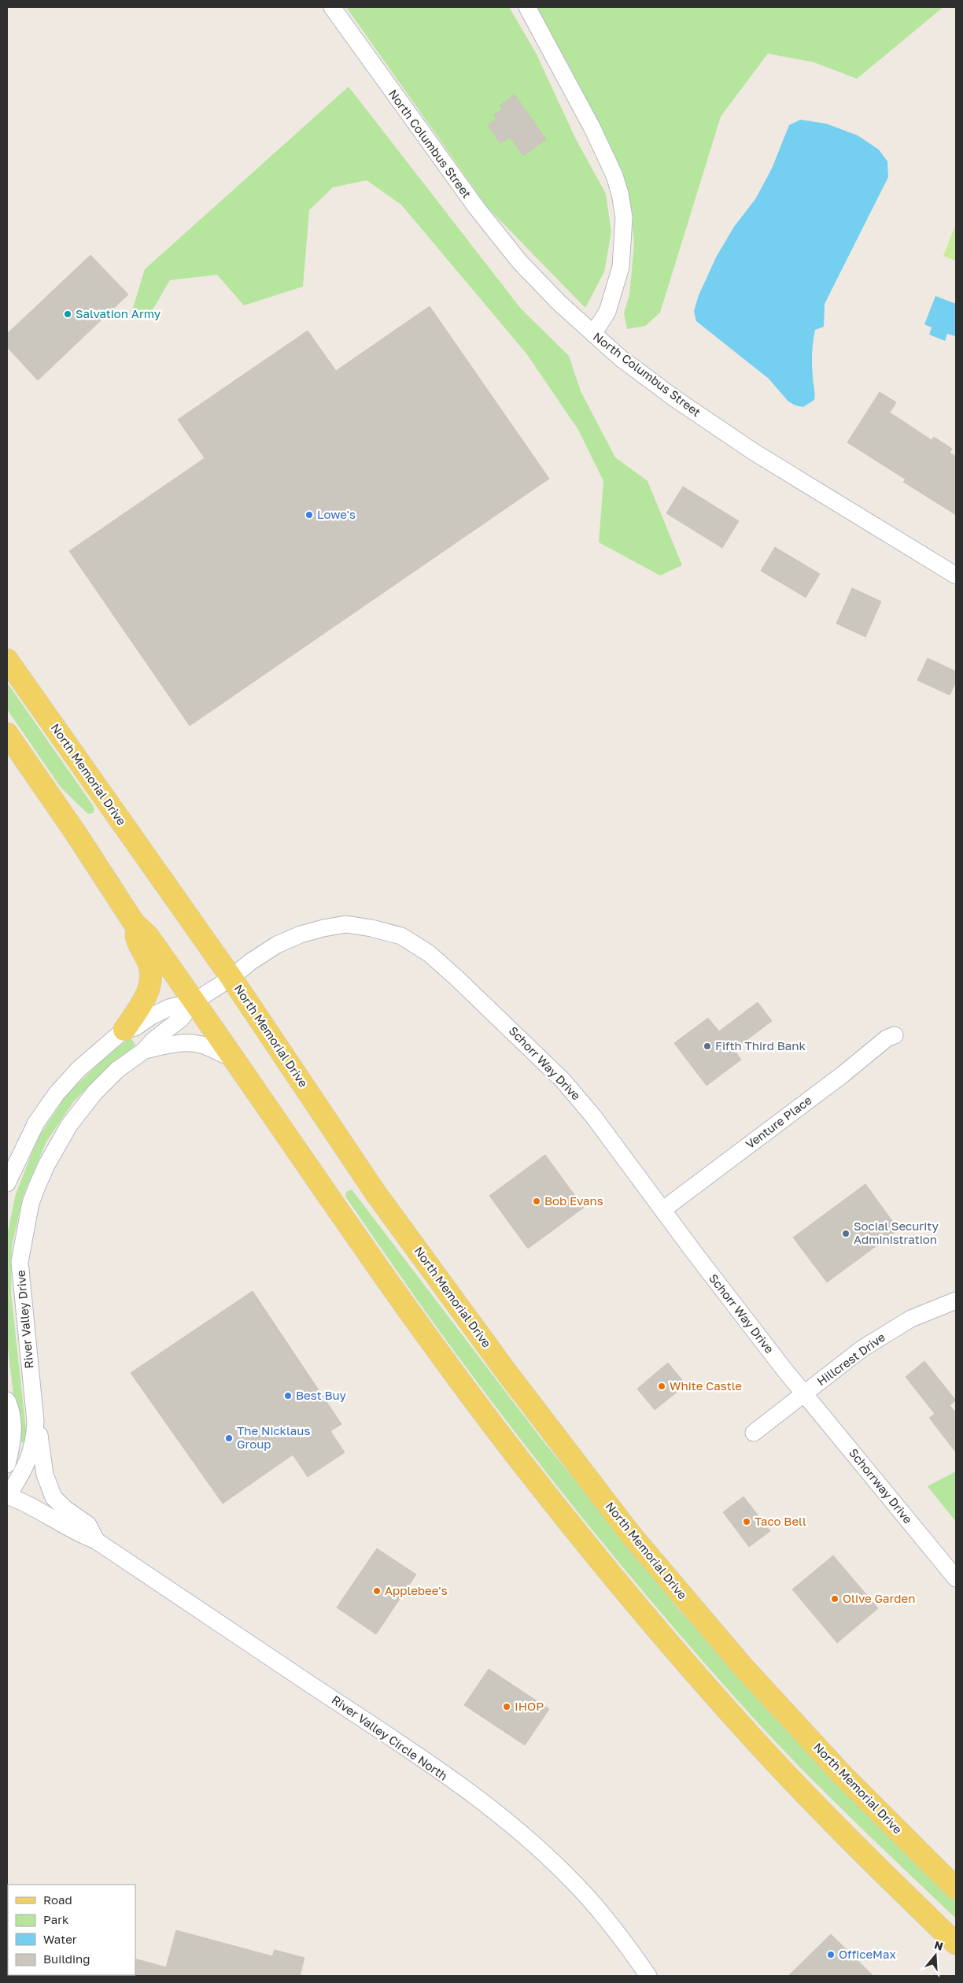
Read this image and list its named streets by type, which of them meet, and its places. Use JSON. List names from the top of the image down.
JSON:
{
  "streets": {
    "main road": ["North Memorial Drive"],
    "street": [
      "North Columbus Street",
      "Schorr Way Drive",
      "Venture Place",
      "River Valley Drive",
      "Hillcrest Drive",
      "Schorrway Drive",
      "River Valley Circle North"
    ]
  },
  "crossings": [
    ["North Memorial Drive", "Schorr Way Drive"],
    ["Schorr Way Drive", "Venture Place"],
    ["Schorr Way Drive", "River Valley Drive"],
    ["Schorr Way Drive", "Hillcrest Drive"],
    ["Schorr Way Drive", "Schorrway Drive"],
    ["River Valley Drive", "River Valley Circle North"],
    ["Hillcrest Drive", "Schorrway Drive"]
  ],
  "places": [
    "Salvation Army",
    "Lowe's",
    "Fifth Third Bank",
    "Bob Evans",
    "Social Security Administration",
    "White Castle",
    "Best Buy",
    "The Nicklaus Group",
    "Taco Bell",
    "Applebee's",
    "Olive Garden",
    "IHOP",
    "OfficeMax"
  ],
  "legend": [
    "Road",
    "Park",
    "Water",
    "Building"
  ],
  "north": "top"
}
